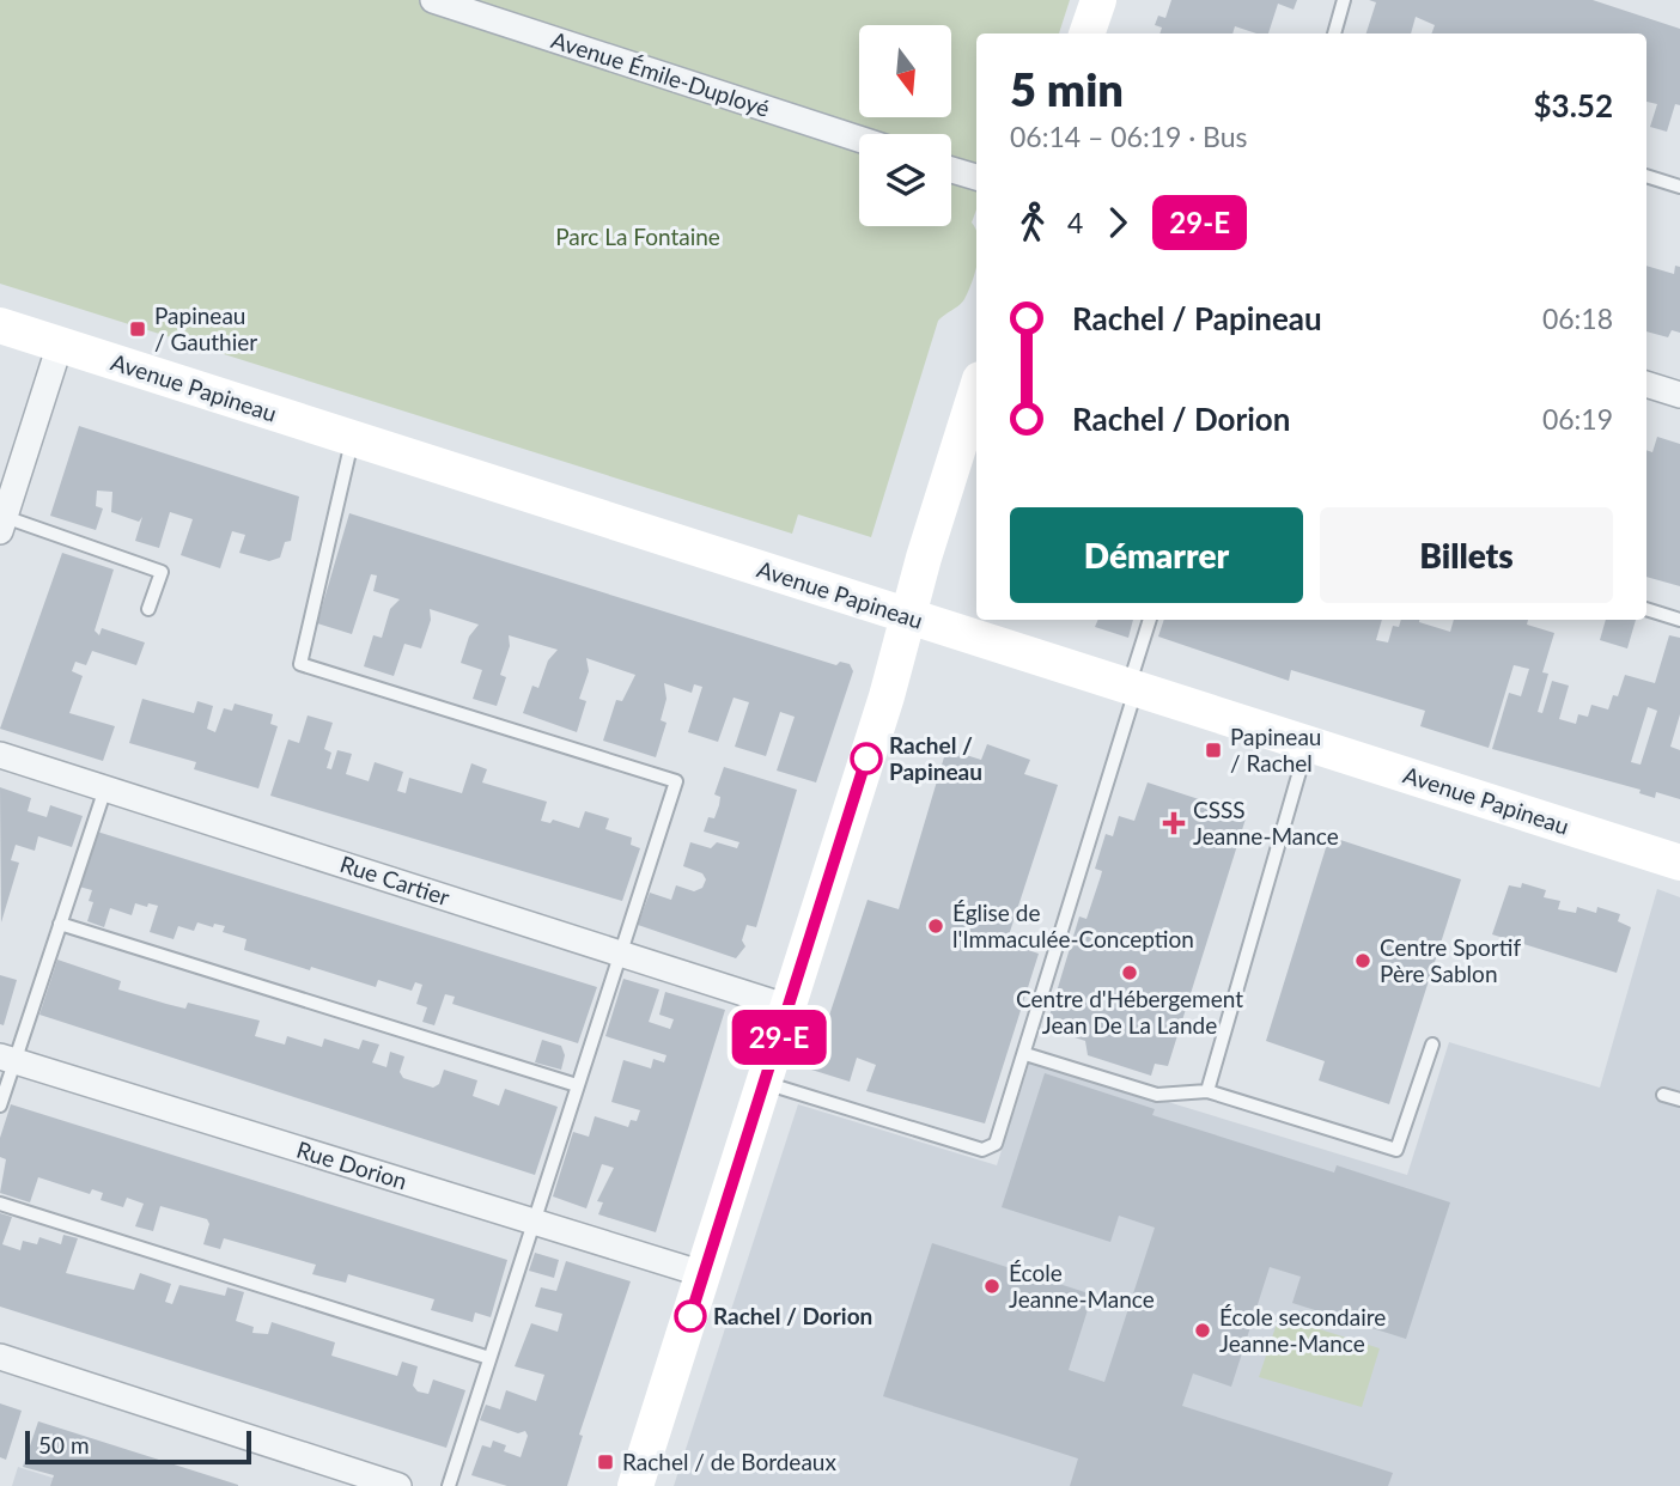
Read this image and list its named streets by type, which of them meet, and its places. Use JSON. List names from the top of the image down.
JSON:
{
  "streets": {
    "main road": ["Avenue Papineau"],
    "street": ["Avenue Émile-Duployé", "Rue Cartier", "Rue Dorion"]
  },
  "parks": ["Parc La Fontaine"],
  "places": {
    "transit": ["Papineau / Gauthier", "Papineau / Rachel", "Rachel / de Bordeaux"],
    "other": [
      "Rachel / Papineau",
      "Église de l'Immaculée-Conception",
      "Centre Sportif Père Sablon",
      "Centre d'Hébergement Jean De La Lande",
      "École Jeanne-Mance",
      "Rachel / Dorion",
      "École secondaire Jeanne-Mance"
    ],
    "health": ["CSSS Jeanne-Mance"]
  },
  "lines": ["bus line 29-E"],
  "scale_bar": "50 m",
  "north": "bottom",
  "page": {
    "on_map": "29-E",
    "heading": ["5 min", "06:14 – 06:19 · Bus", "$3.52"],
    "legs": ["4", "29-E"],
    "list": [
      {
        "name": "Rachel / Papineau",
        "value": "06:18"
      },
      {
        "name": "Rachel / Dorion",
        "value": "06:19"
      }
    ],
    "buttons": ["Démarrer", "Billets"],
    "scale": "50 m"
  }
}
